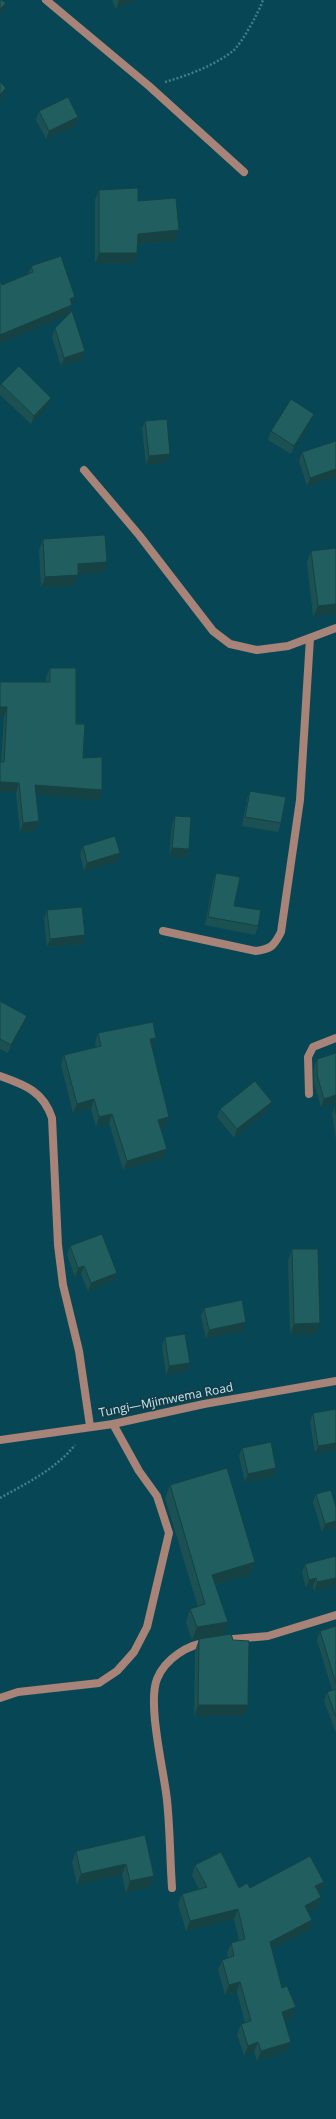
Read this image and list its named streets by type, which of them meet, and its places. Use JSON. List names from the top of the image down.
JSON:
{
  "streets": {
    "street": ["Tungi—Mjimwema Road"]
  }
}
